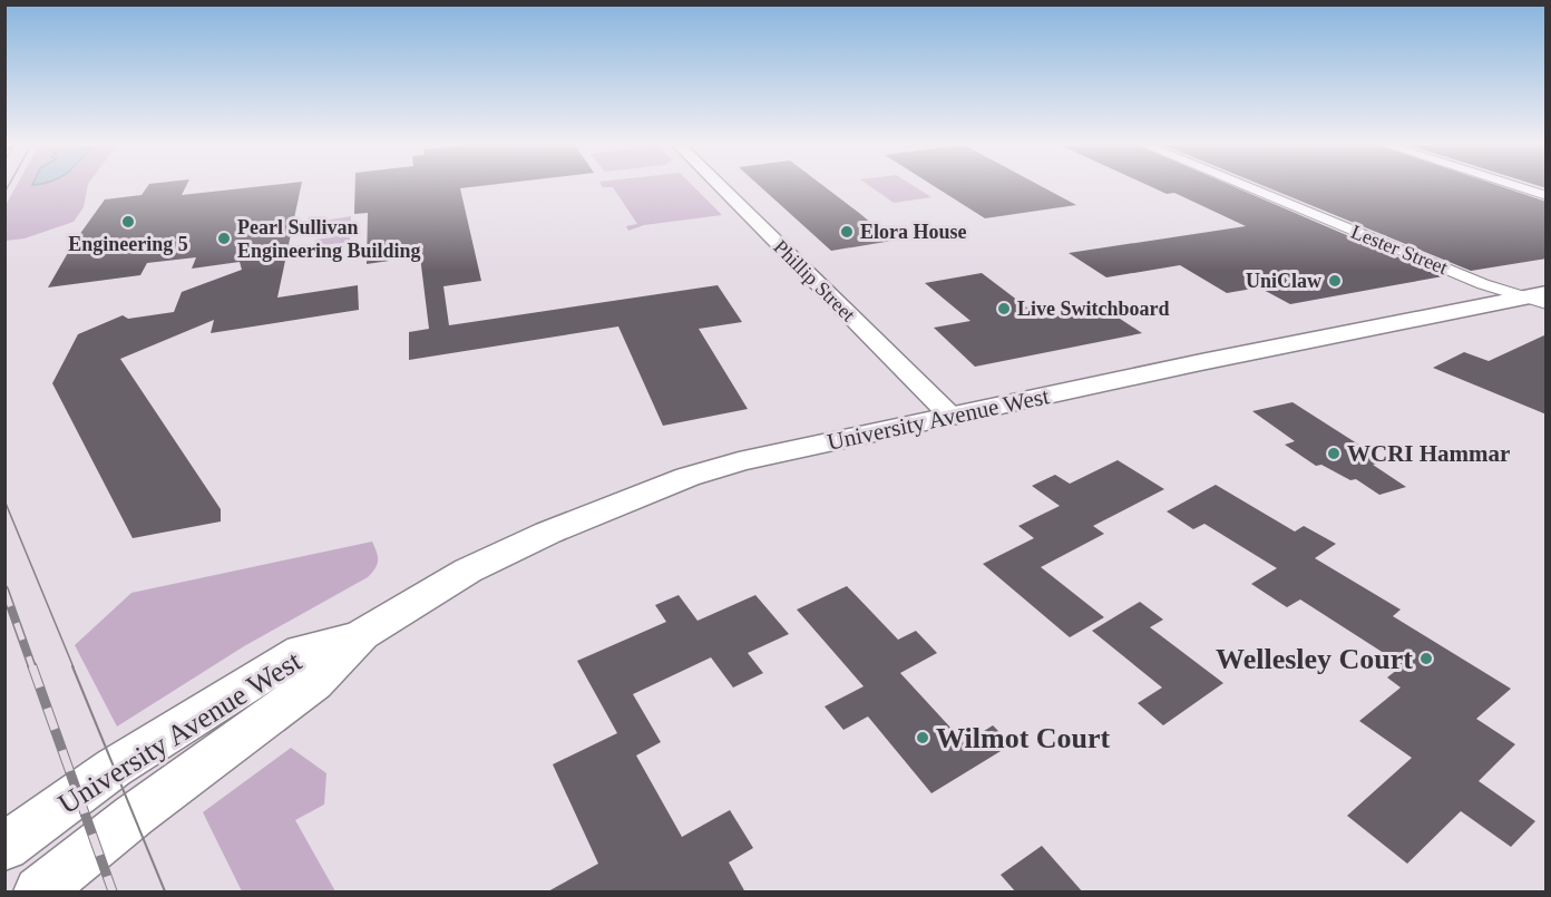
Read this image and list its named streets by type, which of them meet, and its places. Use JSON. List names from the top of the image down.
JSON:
{
  "streets": {
    "main road": ["University Avenue West"],
    "street": ["Lester Street", "Phillip Street"]
  },
  "crossings": [
    ["Lester Street", "University Avenue West"],
    ["Phillip Street", "University Avenue West"]
  ],
  "places": [
    "Engineering 5",
    "Elora House",
    "Pearl Sullivan Engineering Building",
    "UniClaw",
    "Live Switchboard",
    "WCRI Hammar",
    "Wellesley Court",
    "Wilmot Court"
  ]
}
